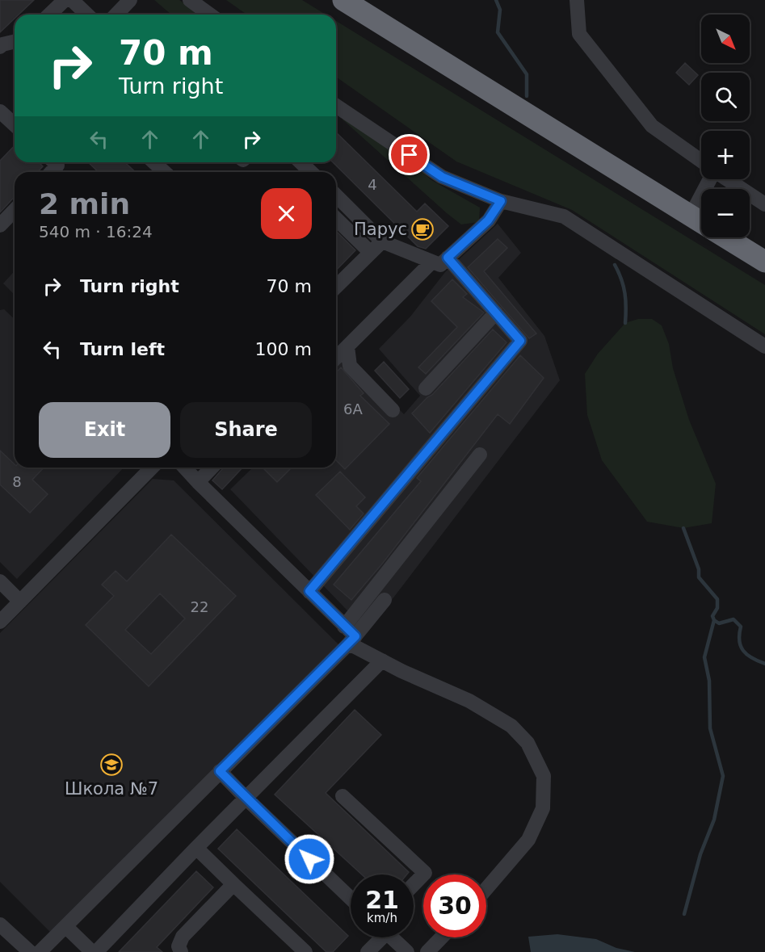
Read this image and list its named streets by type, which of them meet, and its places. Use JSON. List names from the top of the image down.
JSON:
{
  "places": {
    "cafe": ["Парус"],
    "school or university": ["Школа №7"]
  },
  "house_numbers": [
    "4",
    "6А",
    "8",
    "22"
  ],
  "north": "bottom right",
  "page": {
    "map_buttons": ["+", "−"],
    "turn": ["70 m", "Turn right"],
    "heading": ["2 min", "540 m · 16:24"],
    "list": [
      {
        "name": "Turn right",
        "value": "70 m"
      },
      {
        "name": "Turn left",
        "value": "100 m"
      }
    ],
    "buttons": ["Exit", "Share"],
    "speed": "21 km/h",
    "limit": "30"
  }
}
